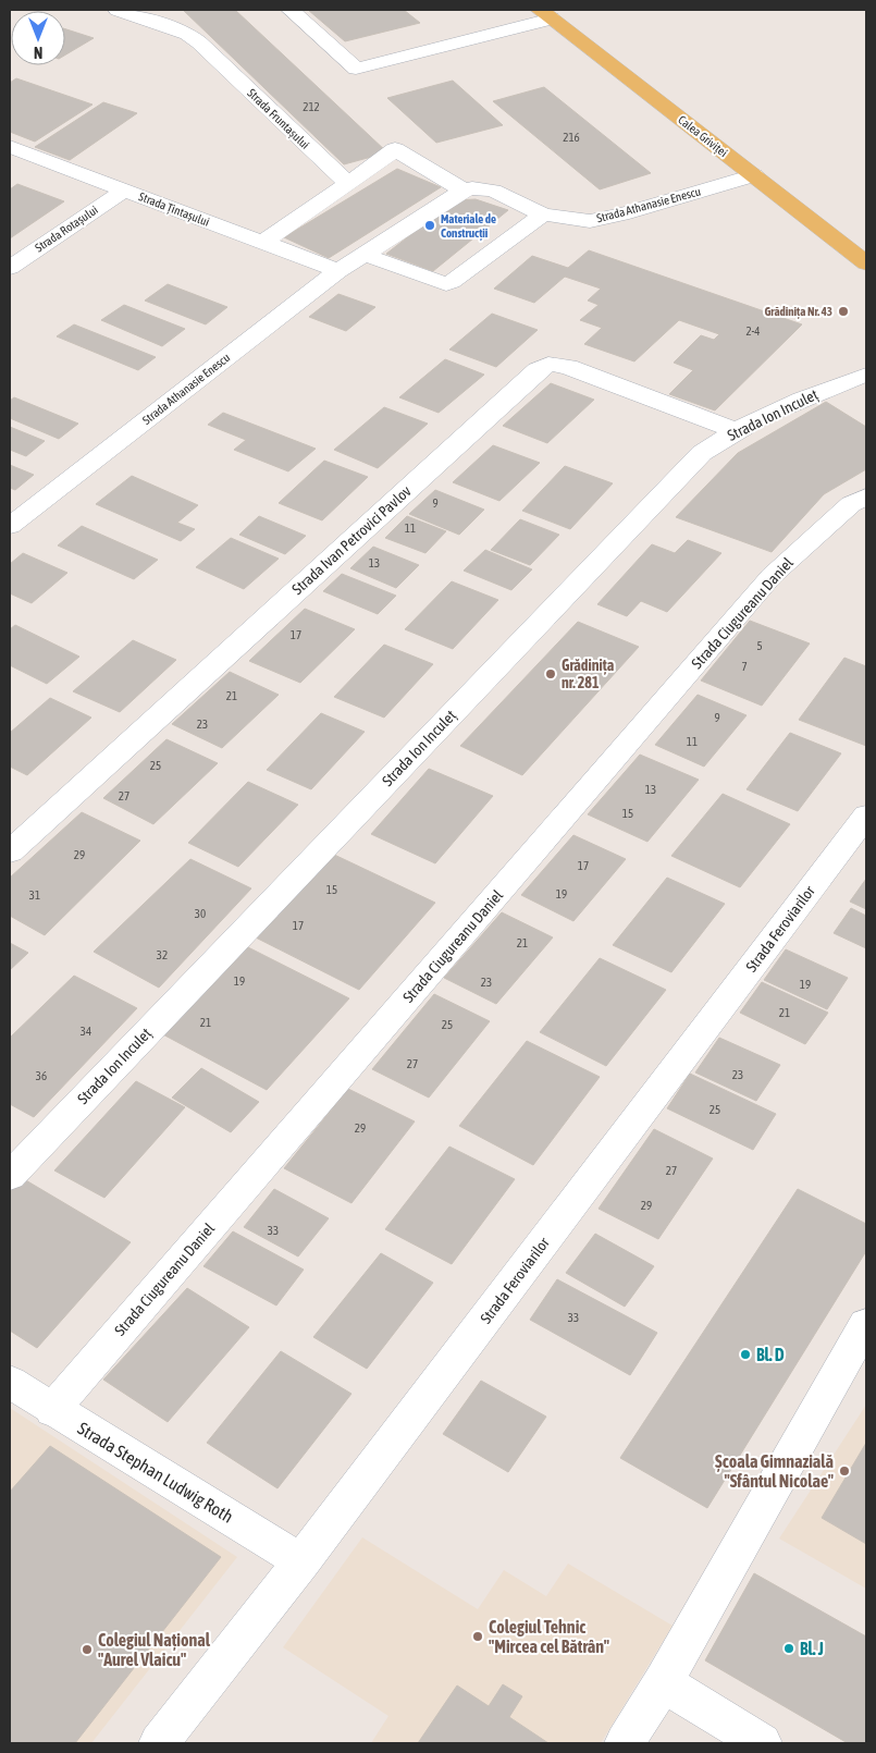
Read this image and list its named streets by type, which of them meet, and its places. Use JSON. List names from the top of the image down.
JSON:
{
  "streets": {
    "main road": ["Calea Griviței"],
    "street": [
      "Strada Fruntașului",
      "Strada Athanasie Enescu",
      "Strada Țintașului",
      "Strada Rotașului",
      "Strada Ion Inculeț",
      "Strada Ivan Petrovici Pavlov",
      "Strada Ciugureanu Daniel",
      "Strada Feroviarilor",
      "Strada Stephan Ludwig Roth"
    ]
  },
  "crossings": [
    ["Calea Griviței", "Strada Athanasie Enescu"],
    ["Strada Athanasie Enescu", "Strada Țintașului"],
    ["Strada Țintașului", "Strada Rotașului"],
    ["Strada Ion Inculeț", "Strada Ivan Petrovici Pavlov"],
    ["Strada Ciugureanu Daniel", "Strada Stephan Ludwig Roth"],
    ["Strada Feroviarilor", "Strada Stephan Ludwig Roth"]
  ],
  "places": [
    "Materiale de Construcții",
    "Grădinița Nr. 43",
    "Grădinița nr. 281",
    "Bl. D",
    "Școala Gimnazială \"Sfântul Nicolae\"",
    "Colegiul Tehnic \"Mircea cel Bătrân\"",
    "Bl. J",
    "Colegiul Național \"Aurel Vlaicu\""
  ],
  "house_numbers": [
    "212",
    "216",
    "2-4",
    "9",
    "11",
    "13",
    "17",
    "5",
    "7",
    "21",
    "9",
    "23",
    "11",
    "25",
    "13",
    "27",
    "15",
    "29",
    "17",
    "15",
    "19",
    "31",
    "30",
    "17",
    "21",
    "32",
    "19",
    "23",
    "19",
    "21",
    "21",
    "25",
    "34",
    "27",
    "23",
    "36",
    "25",
    "29",
    "27",
    "29",
    "33",
    "33"
  ],
  "north": "bottom"
}
